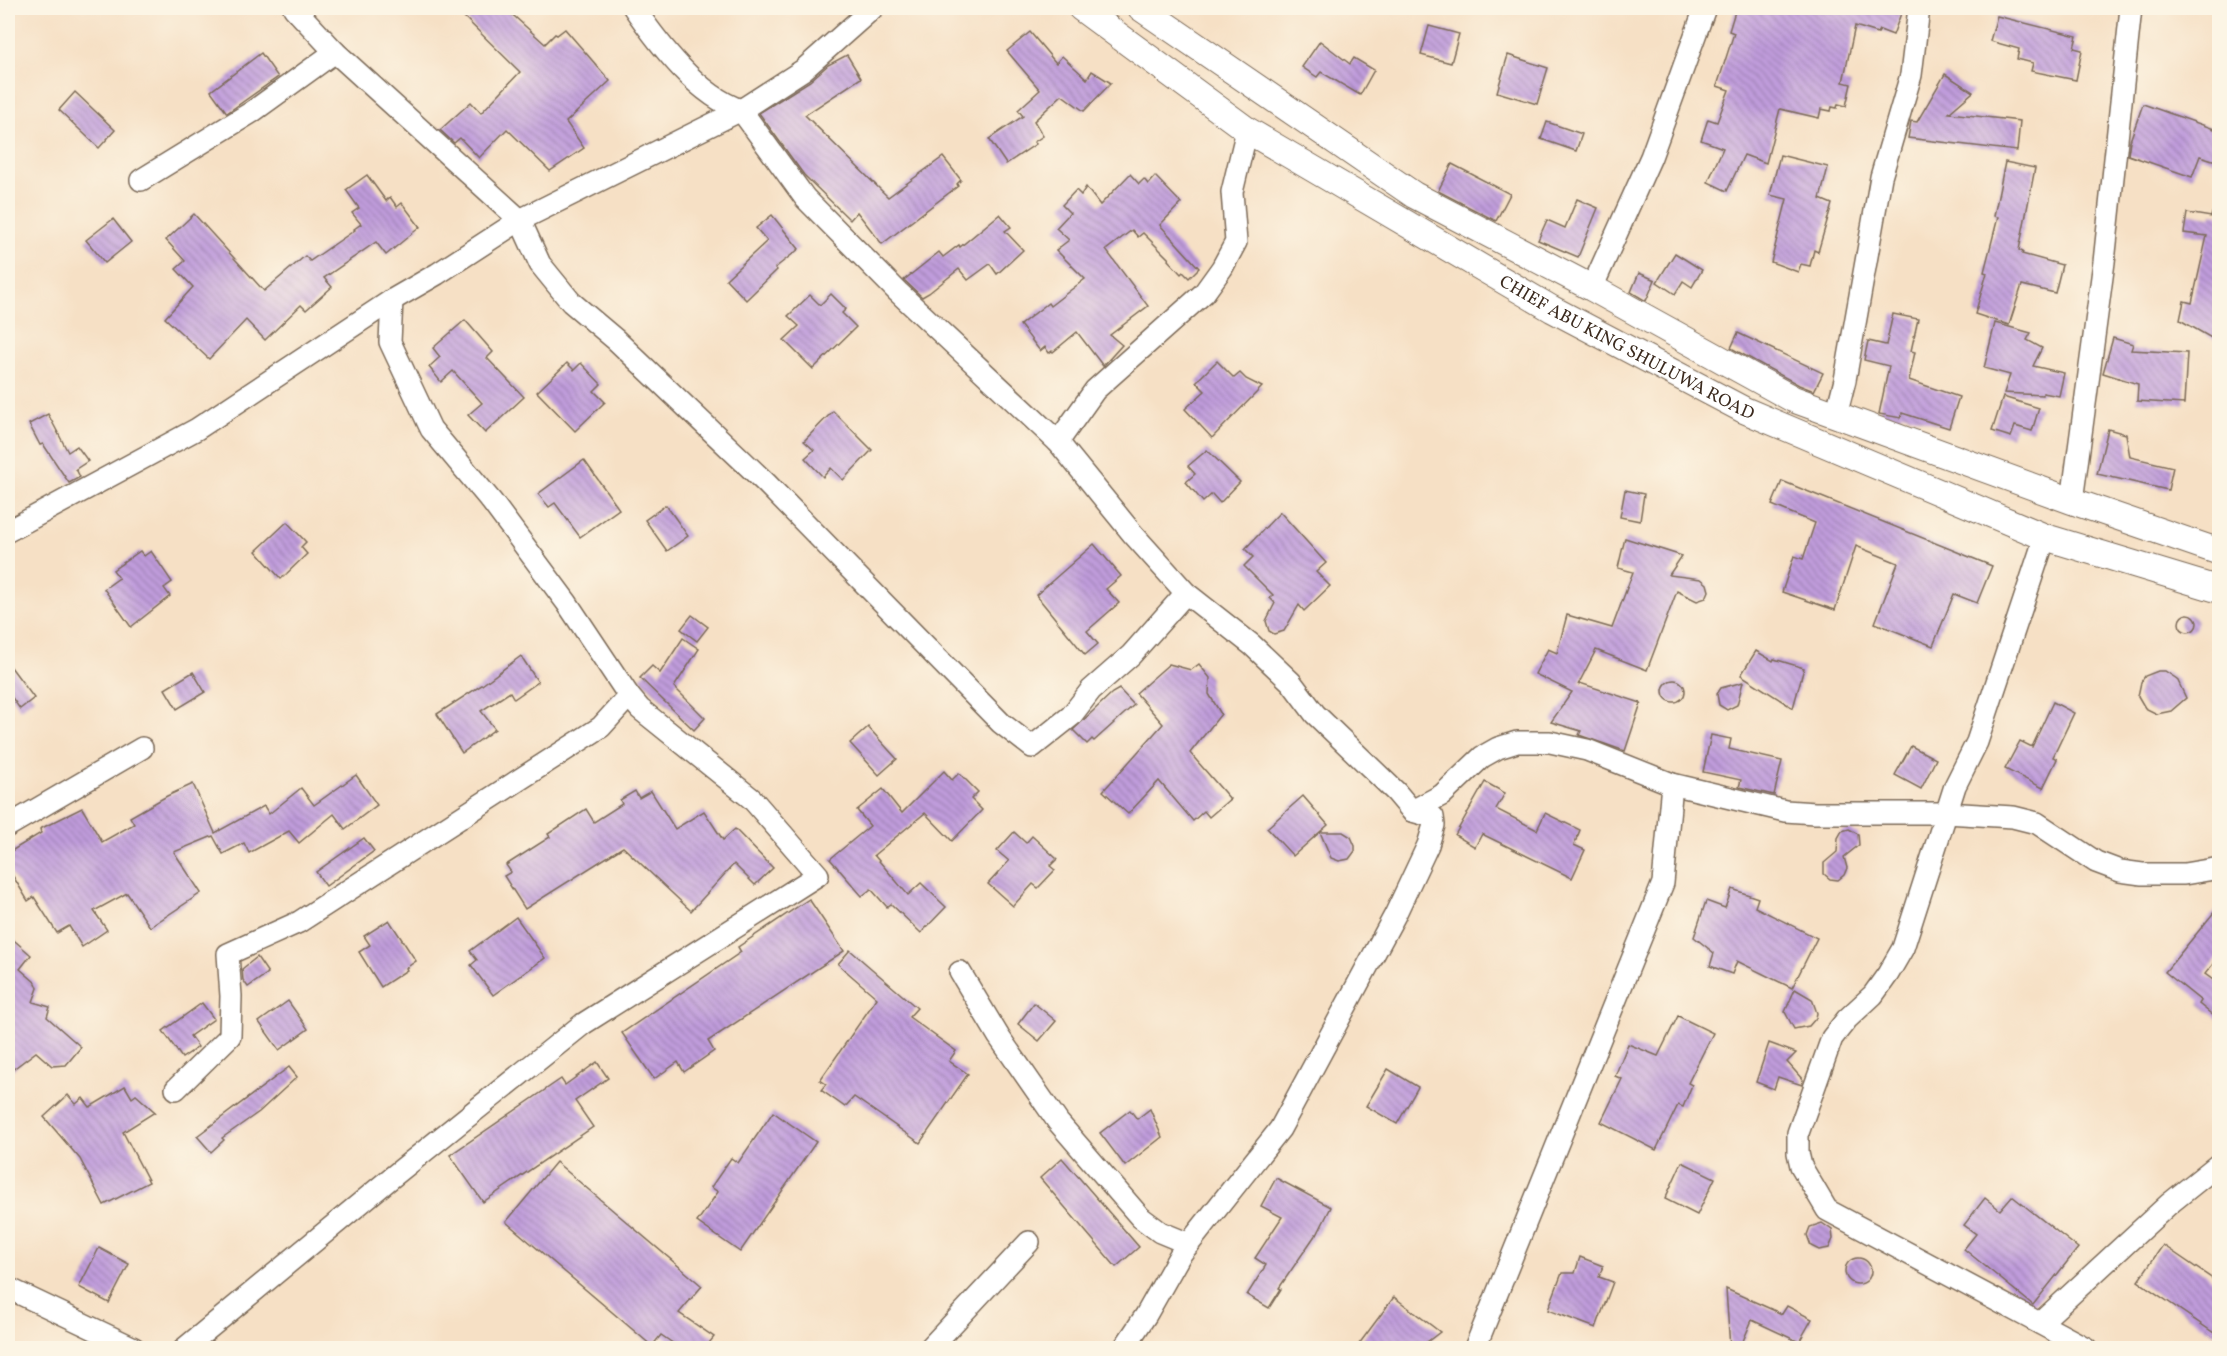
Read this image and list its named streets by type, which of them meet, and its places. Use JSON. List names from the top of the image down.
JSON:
{
  "streets": {
    "street": ["CHIEF ABU KING SHULUWA ROAD"]
  }
}
